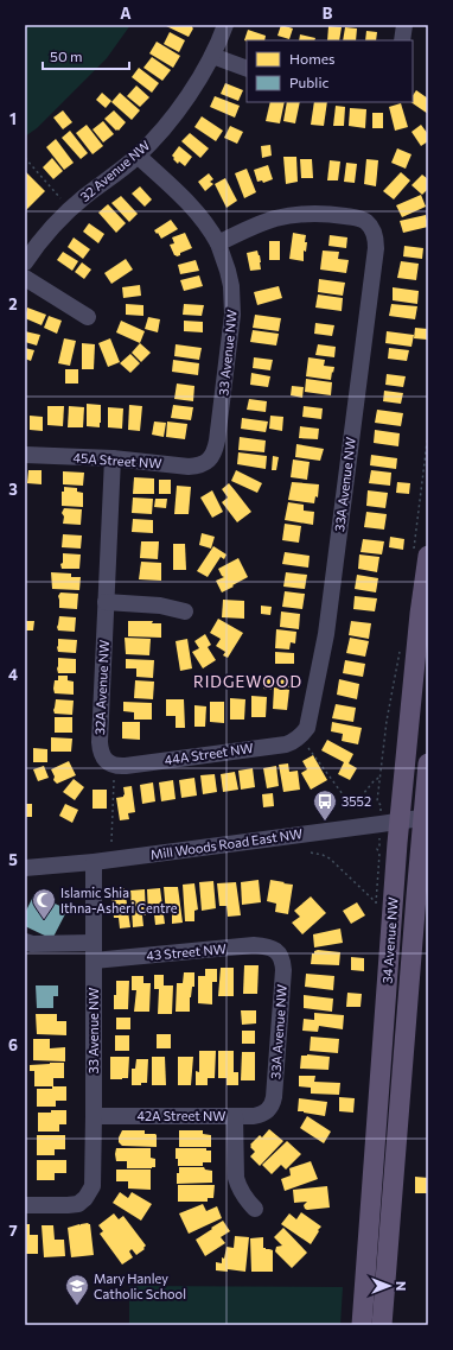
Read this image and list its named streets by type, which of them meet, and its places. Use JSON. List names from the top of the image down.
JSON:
{
  "streets": {
    "main road": ["34 Avenue NW"],
    "street": [
      "32 Avenue NW",
      "33 Avenue NW",
      "45A Street NW",
      "33A Avenue NW",
      "32A Avenue NW",
      "44A Street NW",
      "Mill Woods Road East NW",
      "43 Street NW",
      "42A Street NW"
    ]
  },
  "crossings": [
    ["32 Avenue NW", "33 Avenue NW"],
    ["33 Avenue NW", "45A Street NW"],
    ["33 Avenue NW", "33A Avenue NW"],
    ["33 Avenue NW", "Mill Woods Road East NW"],
    ["33 Avenue NW", "43 Street NW"],
    ["33 Avenue NW", "42A Street NW"],
    ["45A Street NW", "32A Avenue NW"],
    ["33A Avenue NW", "44A Street NW"],
    ["33A Avenue NW", "43 Street NW"],
    ["33A Avenue NW", "42A Street NW"],
    ["32A Avenue NW", "44A Street NW"],
    ["Mill Woods Road East NW", "34 Avenue NW"]
  ],
  "districts": ["RIDGEWOOD"],
  "places": {
    "bus stop": ["3552"],
    "mosque": ["Islamic Shia Ithna-Asheri Centre"],
    "school or university": ["Mary Hanley Catholic School"]
  },
  "legend": ["Homes", "Public"],
  "scale_bar": "50 m",
  "north": "right",
  "grid": {
    "columns": ["A", "B"],
    "rows": [
      "1",
      "2",
      "3",
      "4",
      "5",
      "6",
      "7"
    ]
  }
}
